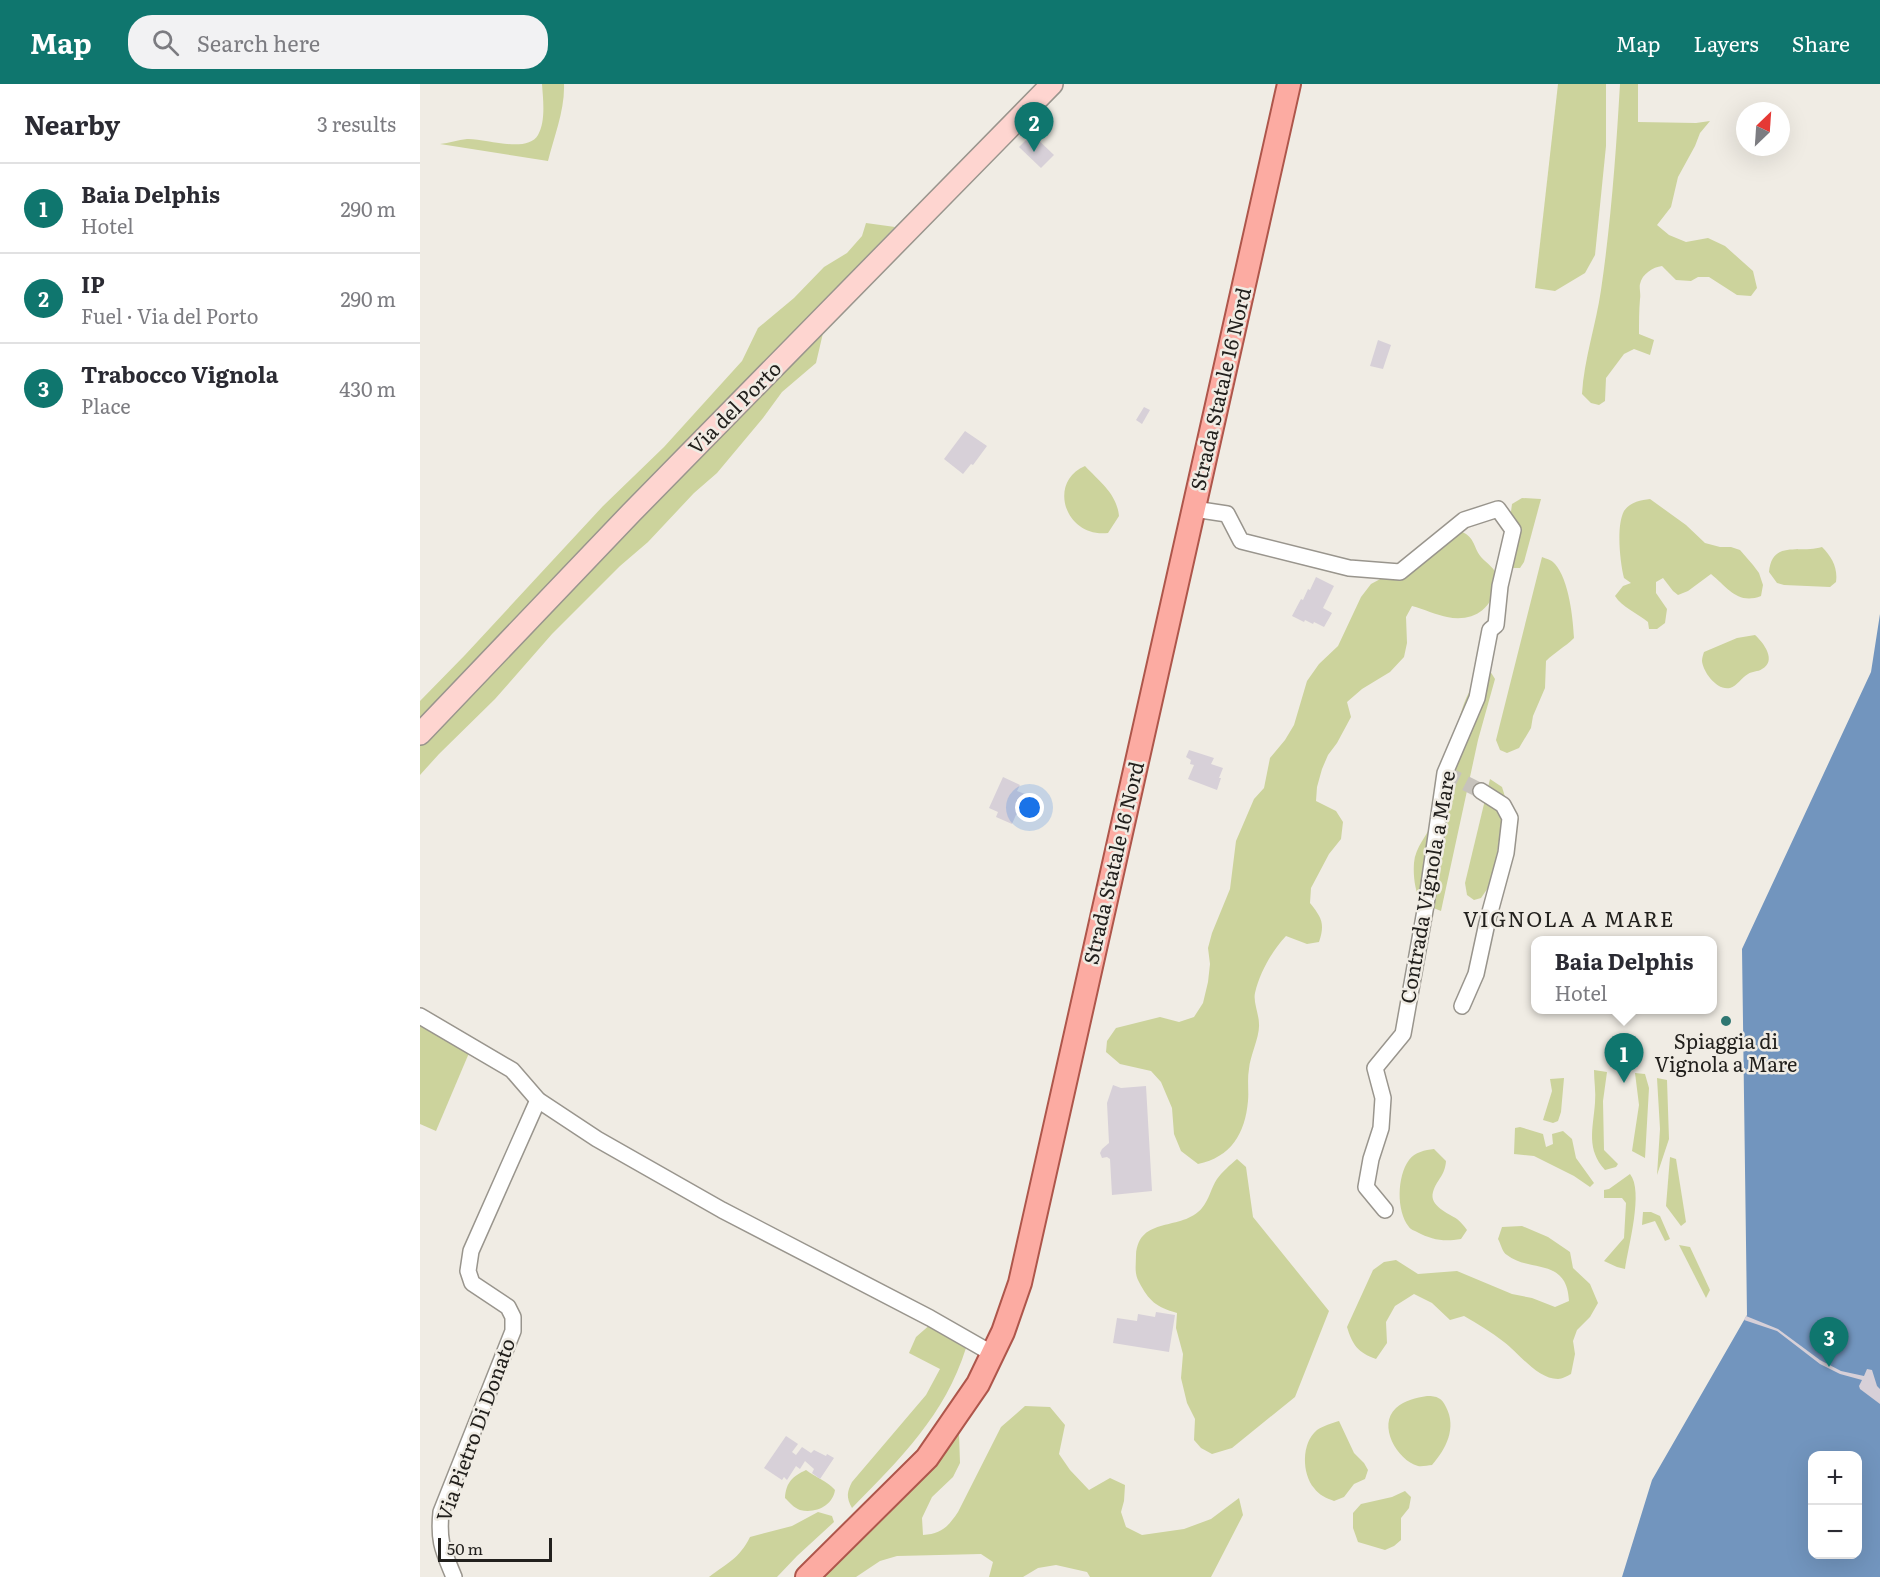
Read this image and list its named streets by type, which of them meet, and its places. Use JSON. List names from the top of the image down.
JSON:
{
  "streets": {
    "main road": ["Strada Statale 16 Nord"],
    "street": ["Via del Porto", "Contrada Vignola a Mare", "Via Pietro Di Donato"]
  },
  "crossings": [
    ["Strada Statale 16 Nord", "Contrada Vignola a Mare"]
  ],
  "districts": ["VIGNOLA A MARE"],
  "places": ["Spiaggia di Vignola a Mare"],
  "scale_bar": "50 m",
  "north": "top right",
  "page": {
    "header": "Map",
    "search": "Search here",
    "nav": ["Map", "Layers", "Share"],
    "heading": ["Nearby", "3 results"],
    "pins": ["2", "1", "3"],
    "list": [
      {
        "mark": "1",
        "name": "Baia Delphis",
        "note": "Hotel",
        "value": "290 m"
      },
      {
        "mark": "2",
        "name": "IP",
        "note": "Fuel · Via del Porto",
        "value": "290 m"
      },
      {
        "mark": "3",
        "name": "Trabocco Vignola",
        "note": "Place",
        "value": "430 m"
      }
    ],
    "popup": ["Baia Delphis", "Hotel"],
    "map_buttons": ["+", "−"],
    "scale": "50 m"
  }
}
